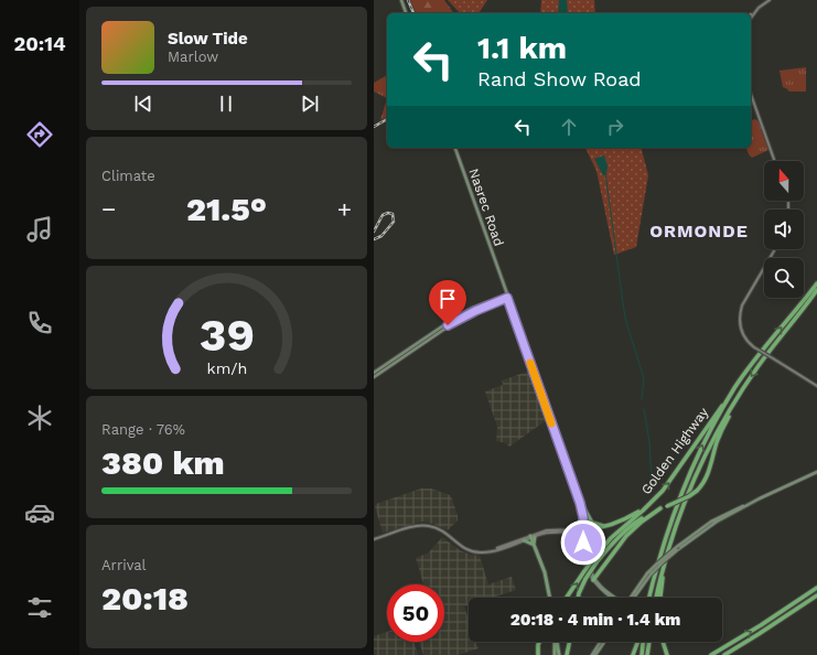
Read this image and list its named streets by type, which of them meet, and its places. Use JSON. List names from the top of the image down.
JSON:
{
  "streets": {
    "highway": ["Golden Highway"],
    "main road": ["Nasrec Road"]
  },
  "districts": ["ORMONDE"],
  "north": "top",
  "page": {
    "tabs": "20:14",
    "turn": ["1.1 km", "Rand Show Road"],
    "song": ["Slow Tide", "Marlow"],
    "tile": [
      "Climate",
      ["Range · 76%", "380 km"],
      ["Arrival", "20:18"]
    ],
    "heat": ["−", "21.5°", "+"],
    "limit": "50",
    "trip": "20:18 · 4 min · 1.4 km",
    "gauge": ["39", "km/h"]
  }
}
